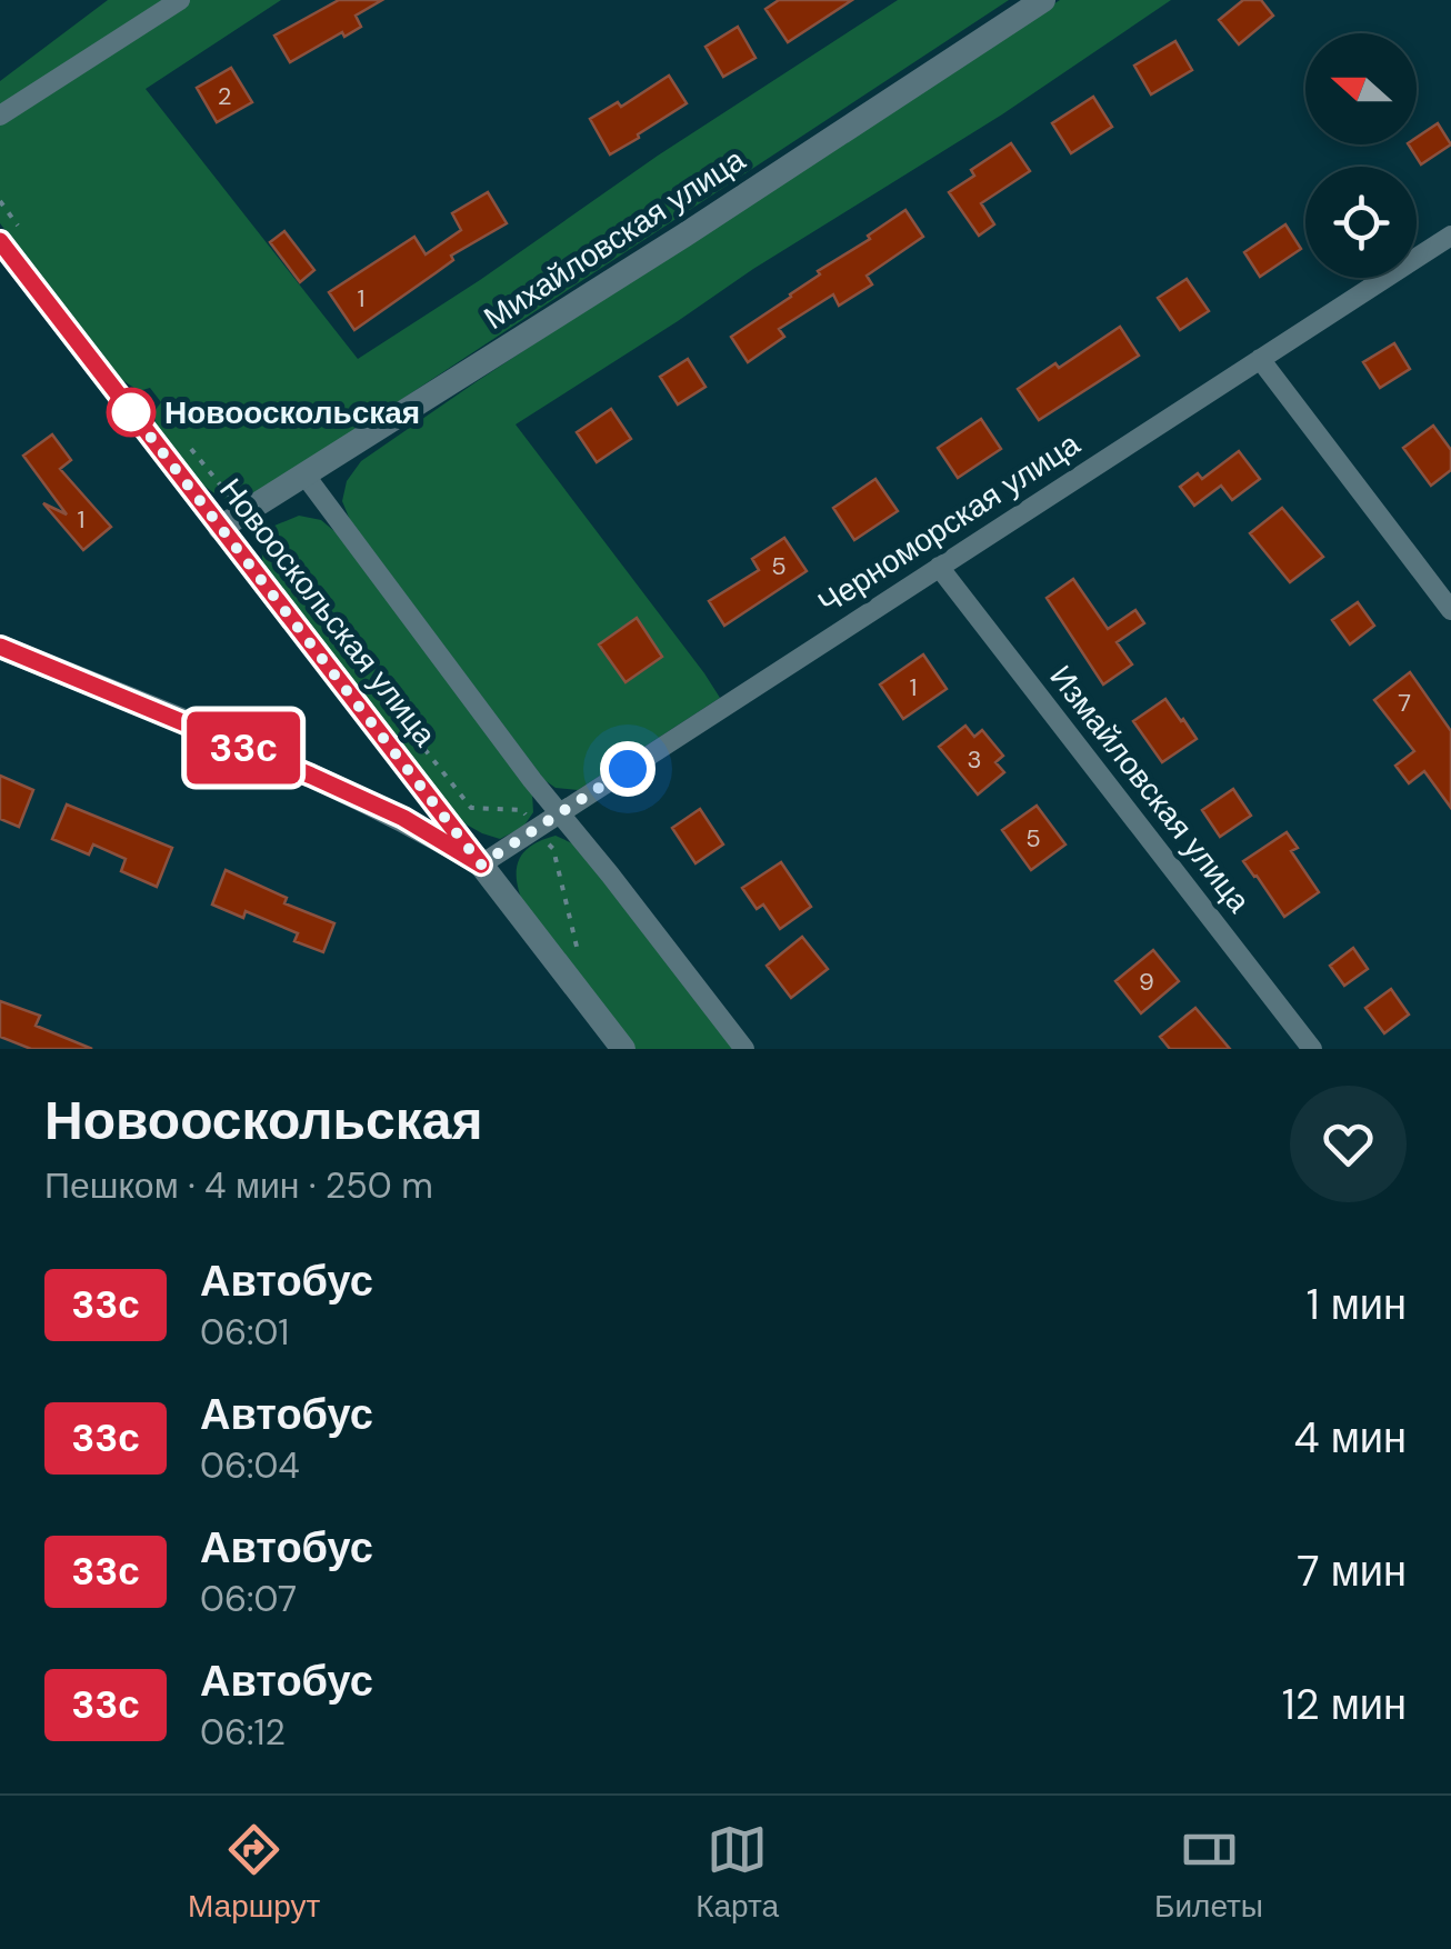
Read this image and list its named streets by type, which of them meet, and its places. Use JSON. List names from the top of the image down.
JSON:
{
  "streets": {
    "street": [
      "Михайловская улица",
      "Черноморская улица",
      "Новооскольская улица",
      "Измайловская улица"
    ]
  },
  "crossings": [
    ["Михайловская улица", "Новооскольская улица"],
    ["Черноморская улица", "Новооскольская улица"],
    ["Черноморская улица", "Измайловская улица"]
  ],
  "places": ["Новооскольская"],
  "lines": ["bus line 33с"],
  "house_numbers": [
    "2",
    "1",
    "1",
    "5",
    "1",
    "7",
    "3",
    "5",
    "9"
  ],
  "north": "left",
  "page": {
    "on_map": "33с",
    "heading": ["Новооскольская", "Пешком · 4 мин · 250 m"],
    "list": [
      {
        "mark": "33с",
        "name": "Автобус",
        "note": "06:01",
        "value": "1 мин"
      },
      {
        "mark": "33с",
        "name": "Автобус",
        "note": "06:04",
        "value": "4 мин"
      },
      {
        "mark": "33с",
        "name": "Автобус",
        "note": "06:07",
        "value": "7 мин"
      },
      {
        "mark": "33с",
        "name": "Автобус",
        "note": "06:12",
        "value": "12 мин"
      }
    ],
    "tabs": ["Маршрут", "Карта", "Билеты"]
  }
}
